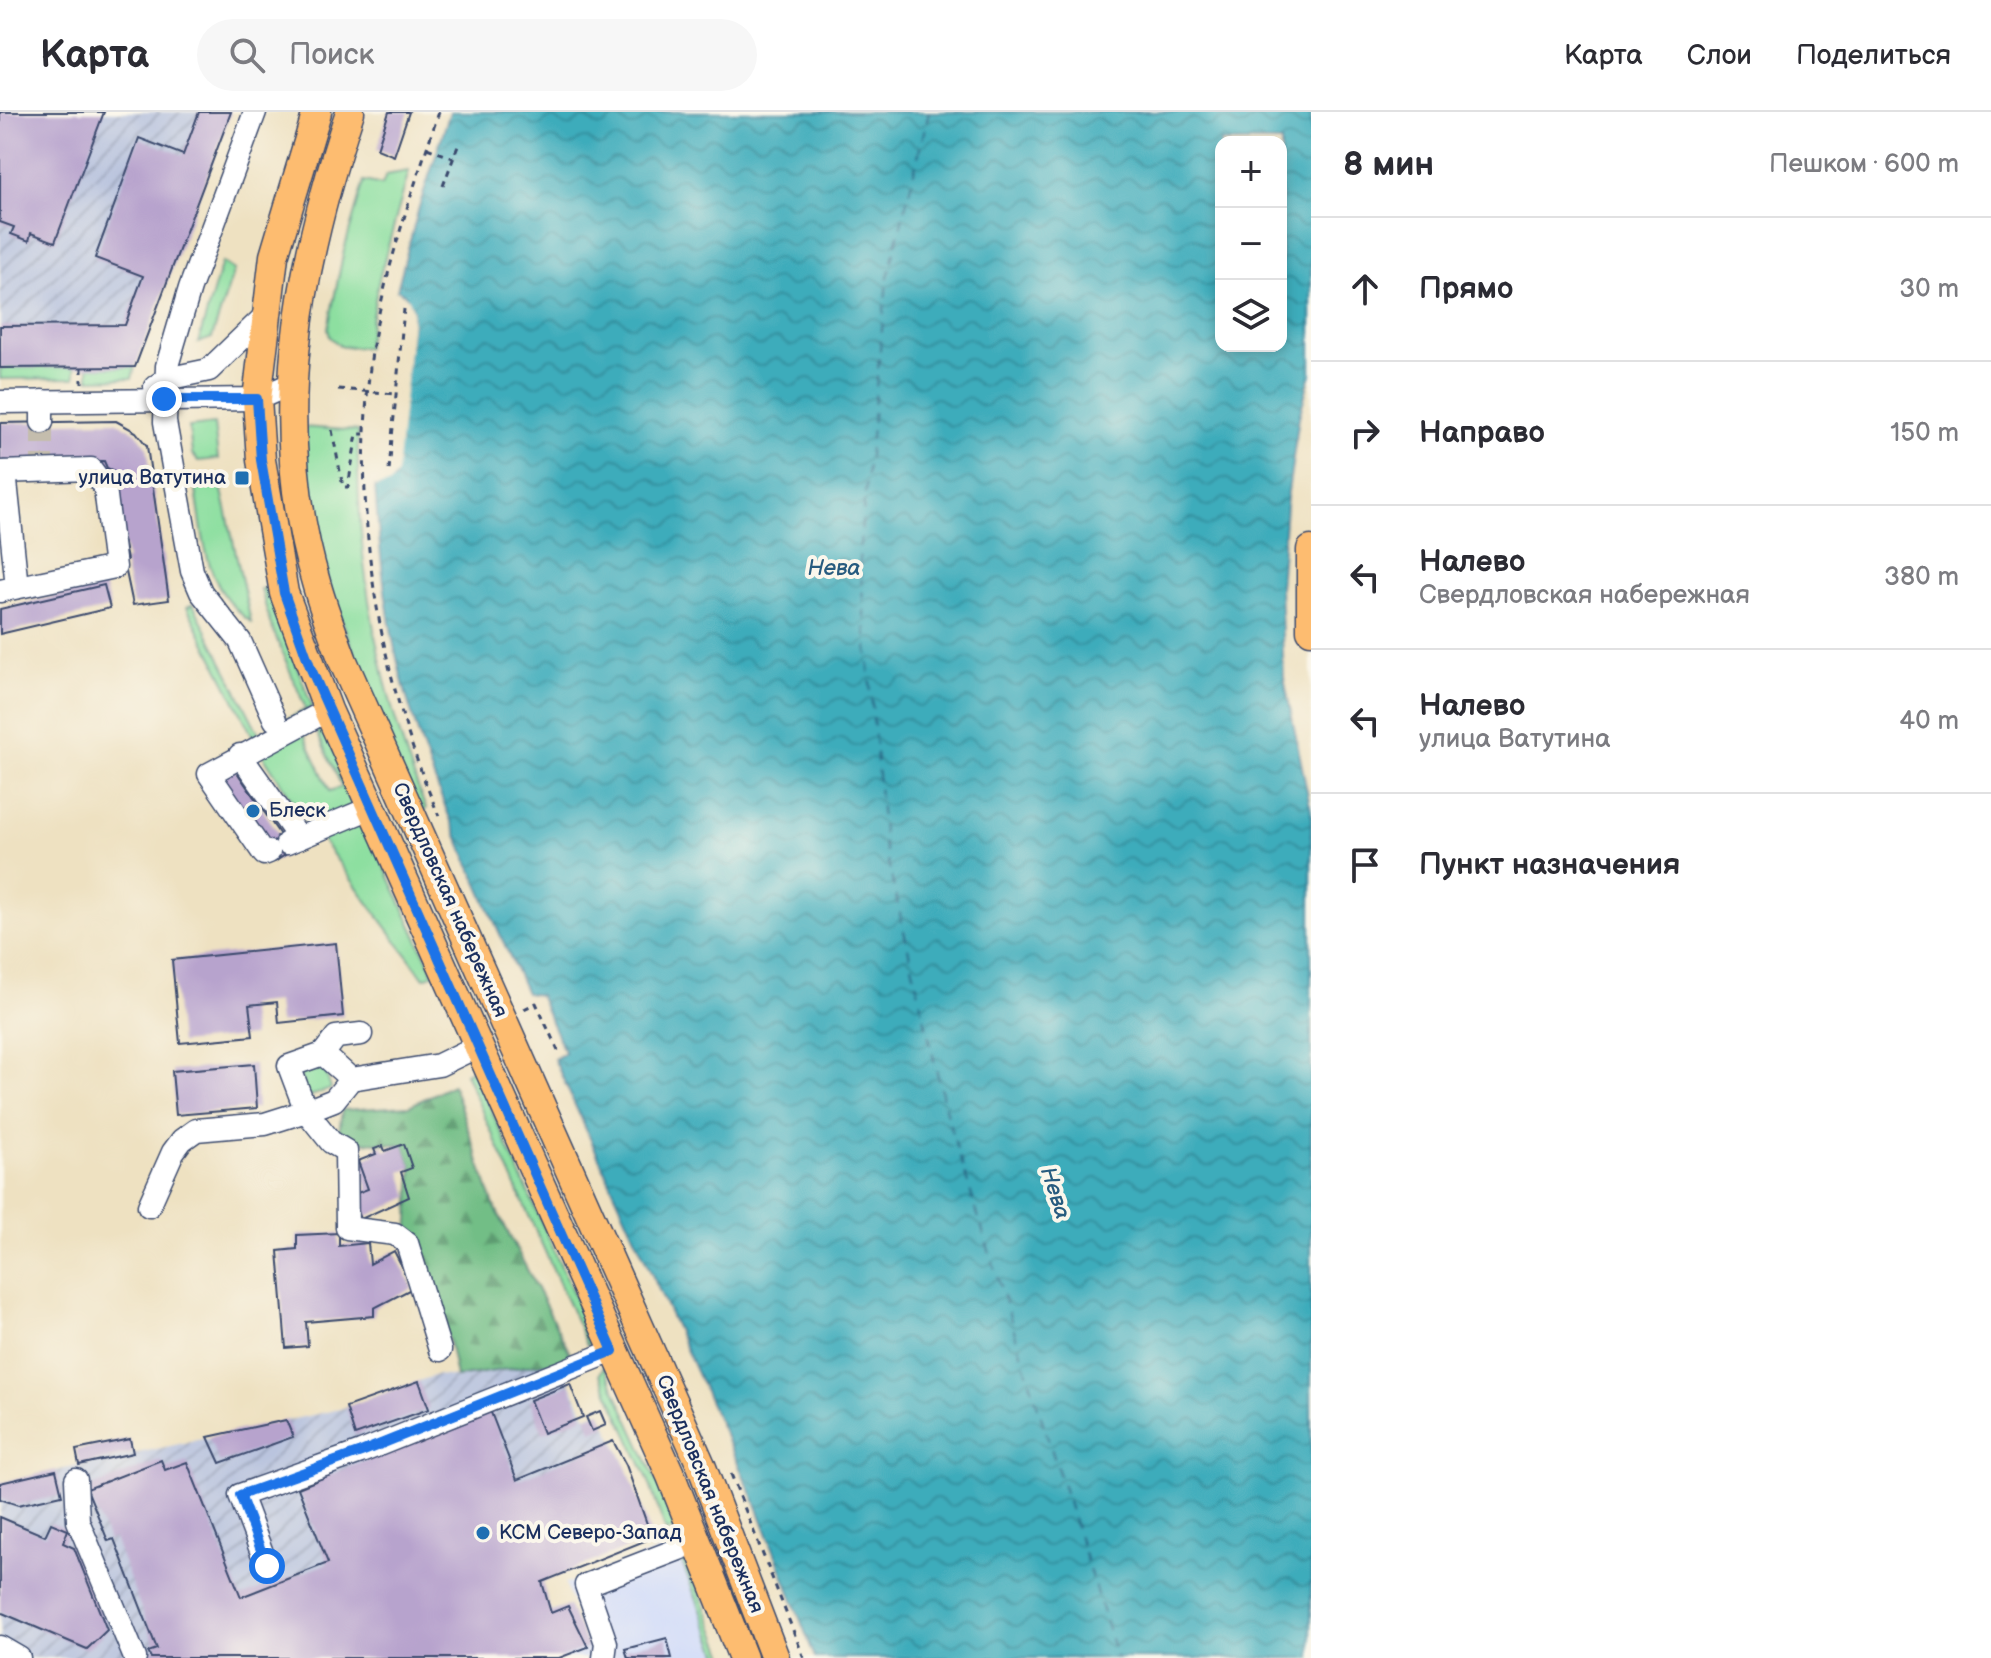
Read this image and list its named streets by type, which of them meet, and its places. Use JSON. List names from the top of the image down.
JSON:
{
  "streets": {
    "main road": ["Свердловская набережная"]
  },
  "water": ["Нева"],
  "places": {
    "transit": ["улица Ватутина"],
    "other": ["Блеск", "КСМ Северо-Запад"]
  },
  "page": {
    "header": "Карта",
    "search": "Поиск",
    "nav": ["Карта", "Слои", "Поделиться"],
    "heading": ["8 мин", "Пешком · 600 m"],
    "map_buttons": ["+", "−"],
    "list": [
      ["Прямо", "30 m"],
      ["Направо", "150 m"],
      ["Налево", "Свердловская набережная", "380 m"],
      ["Налево", "улица Ватутина", "40 m"],
      "Пункт назначения"
    ]
  }
}
